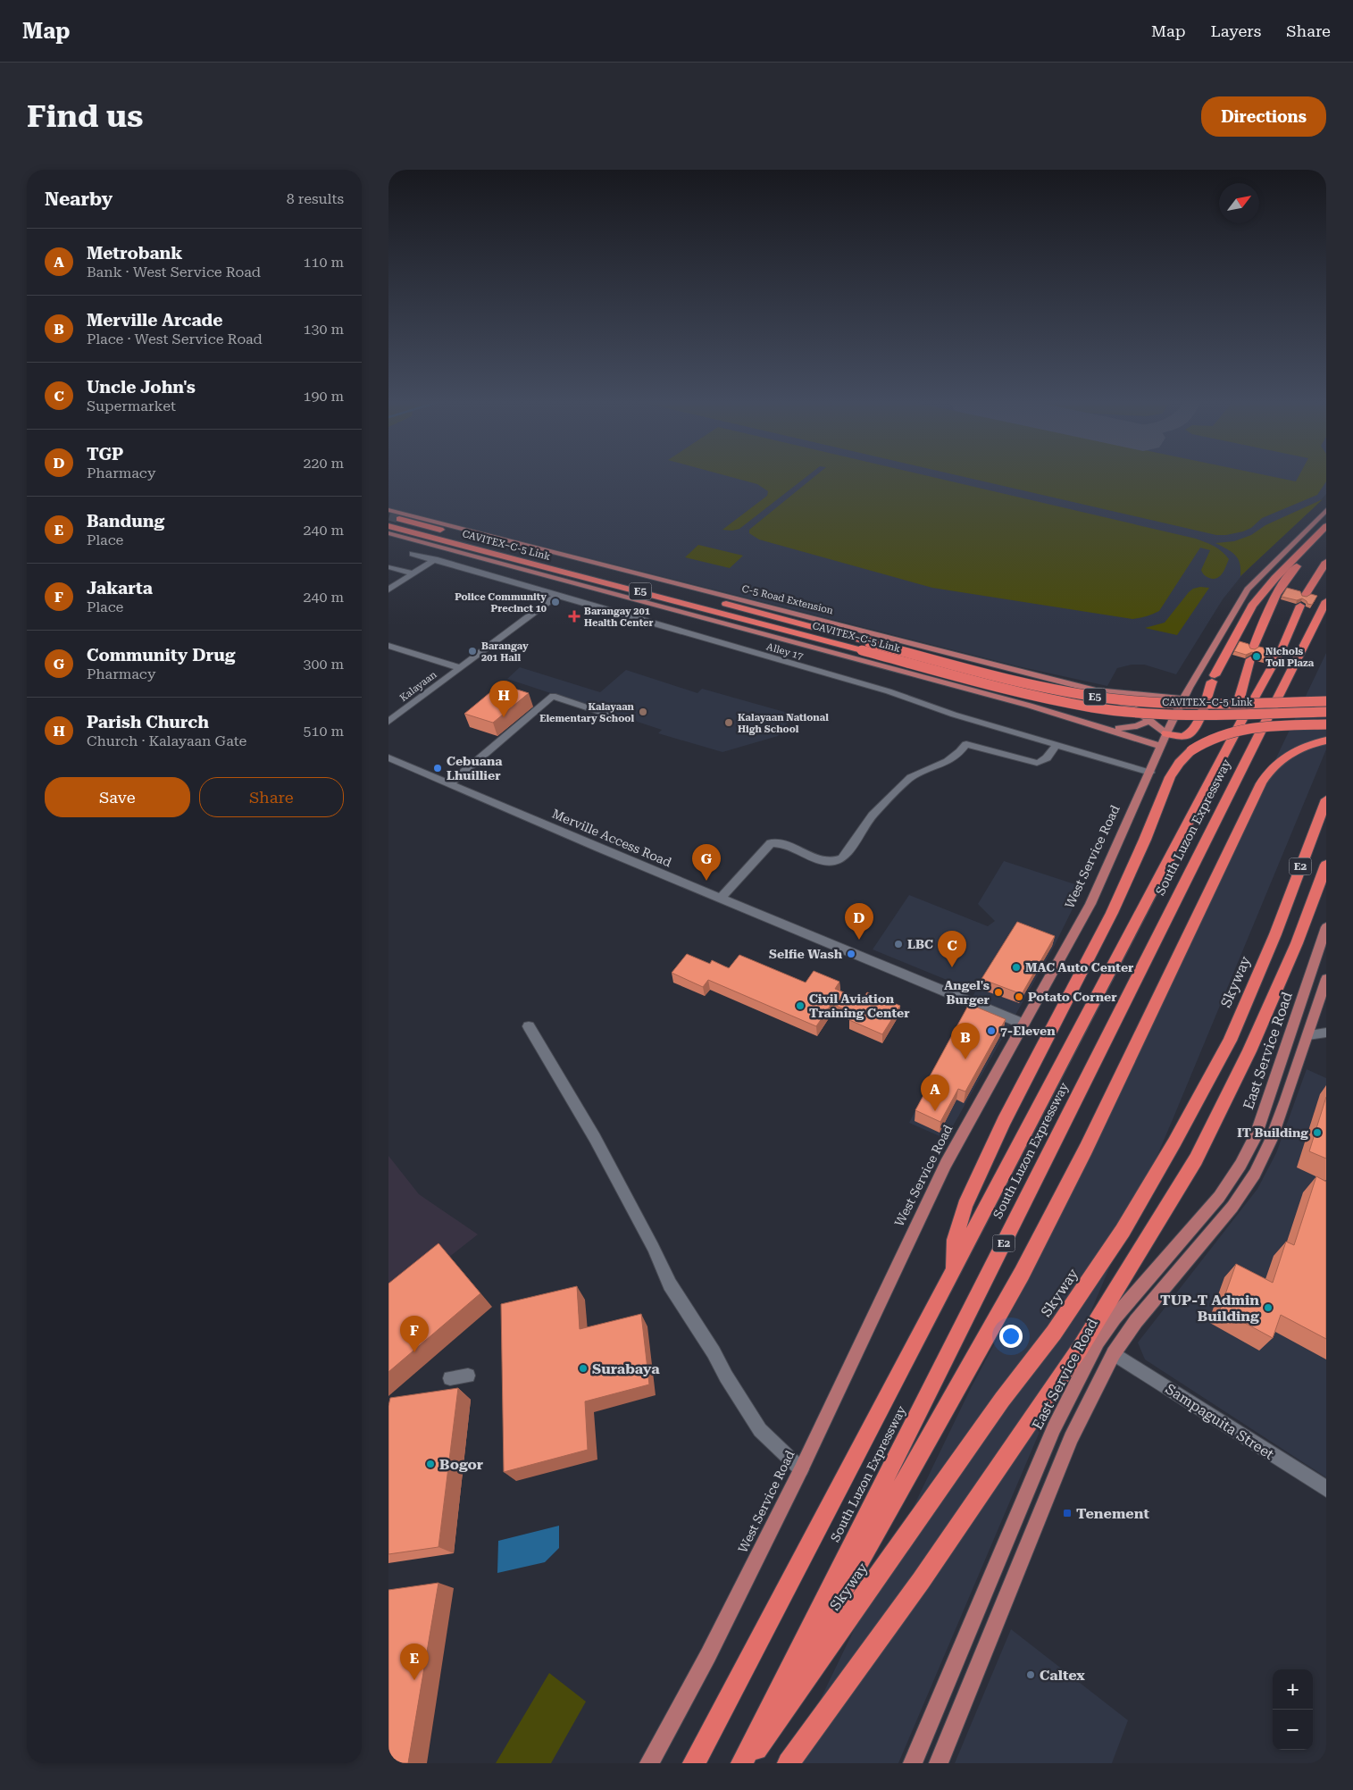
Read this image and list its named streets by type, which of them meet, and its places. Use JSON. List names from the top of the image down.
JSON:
{
  "streets": {
    "highway": [
      "CAVITEX–C-5 Link",
      "E5",
      "South Luzon Expressway",
      "E2",
      "Skyway"
    ],
    "main road": ["C-5 Road Extension", "West Service Road", "East Service Road"],
    "street": [
      "Alley 17",
      "Kalayaan",
      "Merville Access Road",
      "Sampaguita Street"
    ]
  },
  "crossings": [
    ["CAVITEX–C-5 Link", "C-5 Road Extension"],
    ["C-5 Road Extension", "West Service Road"],
    ["Alley 17", "Kalayaan"],
    ["Alley 17", "West Service Road"],
    ["Merville Access Road", "West Service Road"]
  ],
  "places": {
    "other": [
      "Police Community Precinct 10",
      "Barangay 201 Hall",
      "Nichols Toll Plaza",
      "Kalayaan Elementary School",
      "Kalayaan National High School",
      "Cebuana Lhuillier",
      "LBC",
      "Selfie Wash",
      "MAC Auto Center",
      "Angel's Burger",
      "Potato Corner",
      "Civil Aviation Training Center",
      "7-Eleven",
      "IT Building",
      "TUP-T Admin Building",
      "Surabaya",
      "Bogor",
      "Caltex"
    ],
    "health": ["Barangay 201 Health Center"],
    "transit": ["Tenement"]
  },
  "north": "top right",
  "page": {
    "header": "Map",
    "nav": ["Map", "Layers", "Share"],
    "buttons": [
      "Directions",
      ["Save", "Share"]
    ],
    "title": "Find us",
    "heading": ["Nearby", "8 results"],
    "list": [
      {
        "mark": "A",
        "name": "Metrobank",
        "note": "Bank · West Service Road",
        "value": "110 m"
      },
      {
        "mark": "B",
        "name": "Merville Arcade",
        "note": "Place · West Service Road",
        "value": "130 m"
      },
      {
        "mark": "C",
        "name": "Uncle John's",
        "note": "Supermarket",
        "value": "190 m"
      },
      {
        "mark": "D",
        "name": "TGP",
        "note": "Pharmacy",
        "value": "220 m"
      },
      {
        "mark": "E",
        "name": "Bandung",
        "note": "Place",
        "value": "240 m"
      },
      {
        "mark": "F",
        "name": "Jakarta",
        "note": "Place",
        "value": "240 m"
      },
      {
        "mark": "G",
        "name": "Community Drug",
        "note": "Pharmacy",
        "value": "300 m"
      },
      {
        "mark": "H",
        "name": "Parish Church",
        "note": "Church · Kalayaan Gate",
        "value": "510 m"
      }
    ],
    "pins": [
      "H",
      "G",
      "D",
      "C",
      "B",
      "A",
      "F",
      "E"
    ],
    "map_buttons": ["+", "−"]
  }
}
